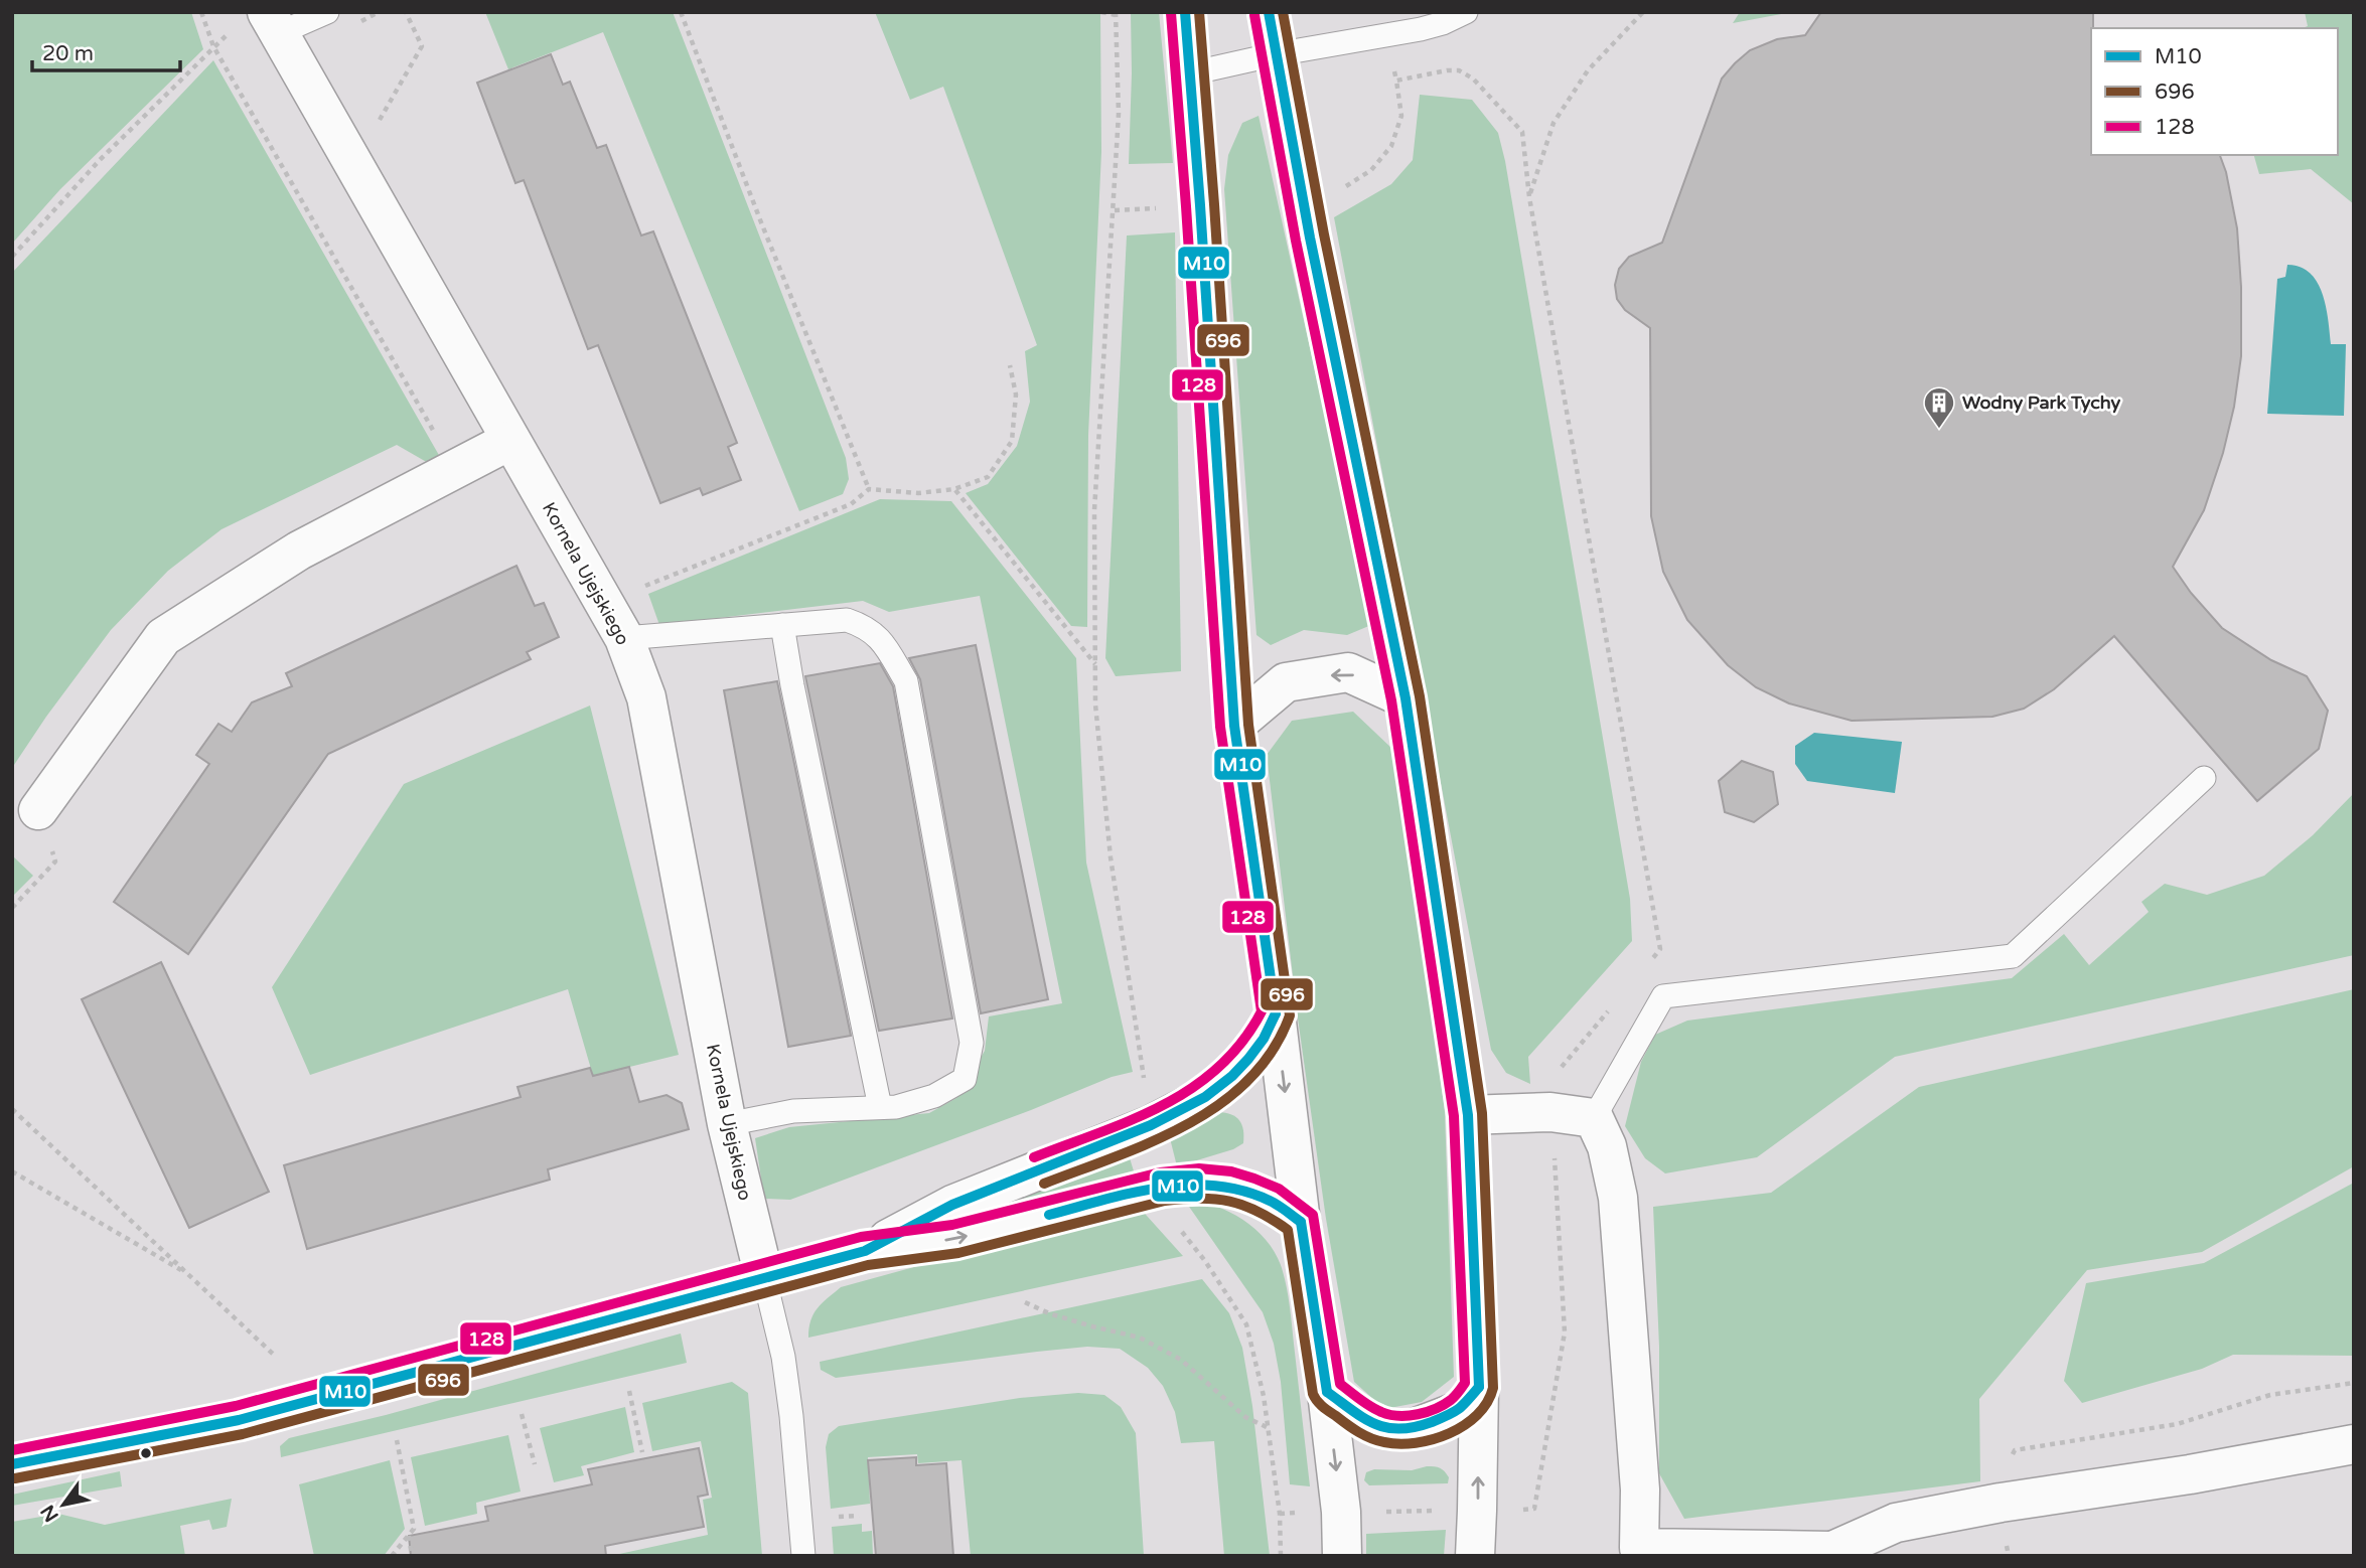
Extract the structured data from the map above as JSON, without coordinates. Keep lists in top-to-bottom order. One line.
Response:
{"streets":{"street":["Kornela Ujejskiego"]},"places":{"building":["Wodny Park Tychy"]},"lines":["transit line M10","transit line 696","transit line 128"],"legend":["M10","696","128"],"scale_bar":"20 m","north":"bottom left"}
